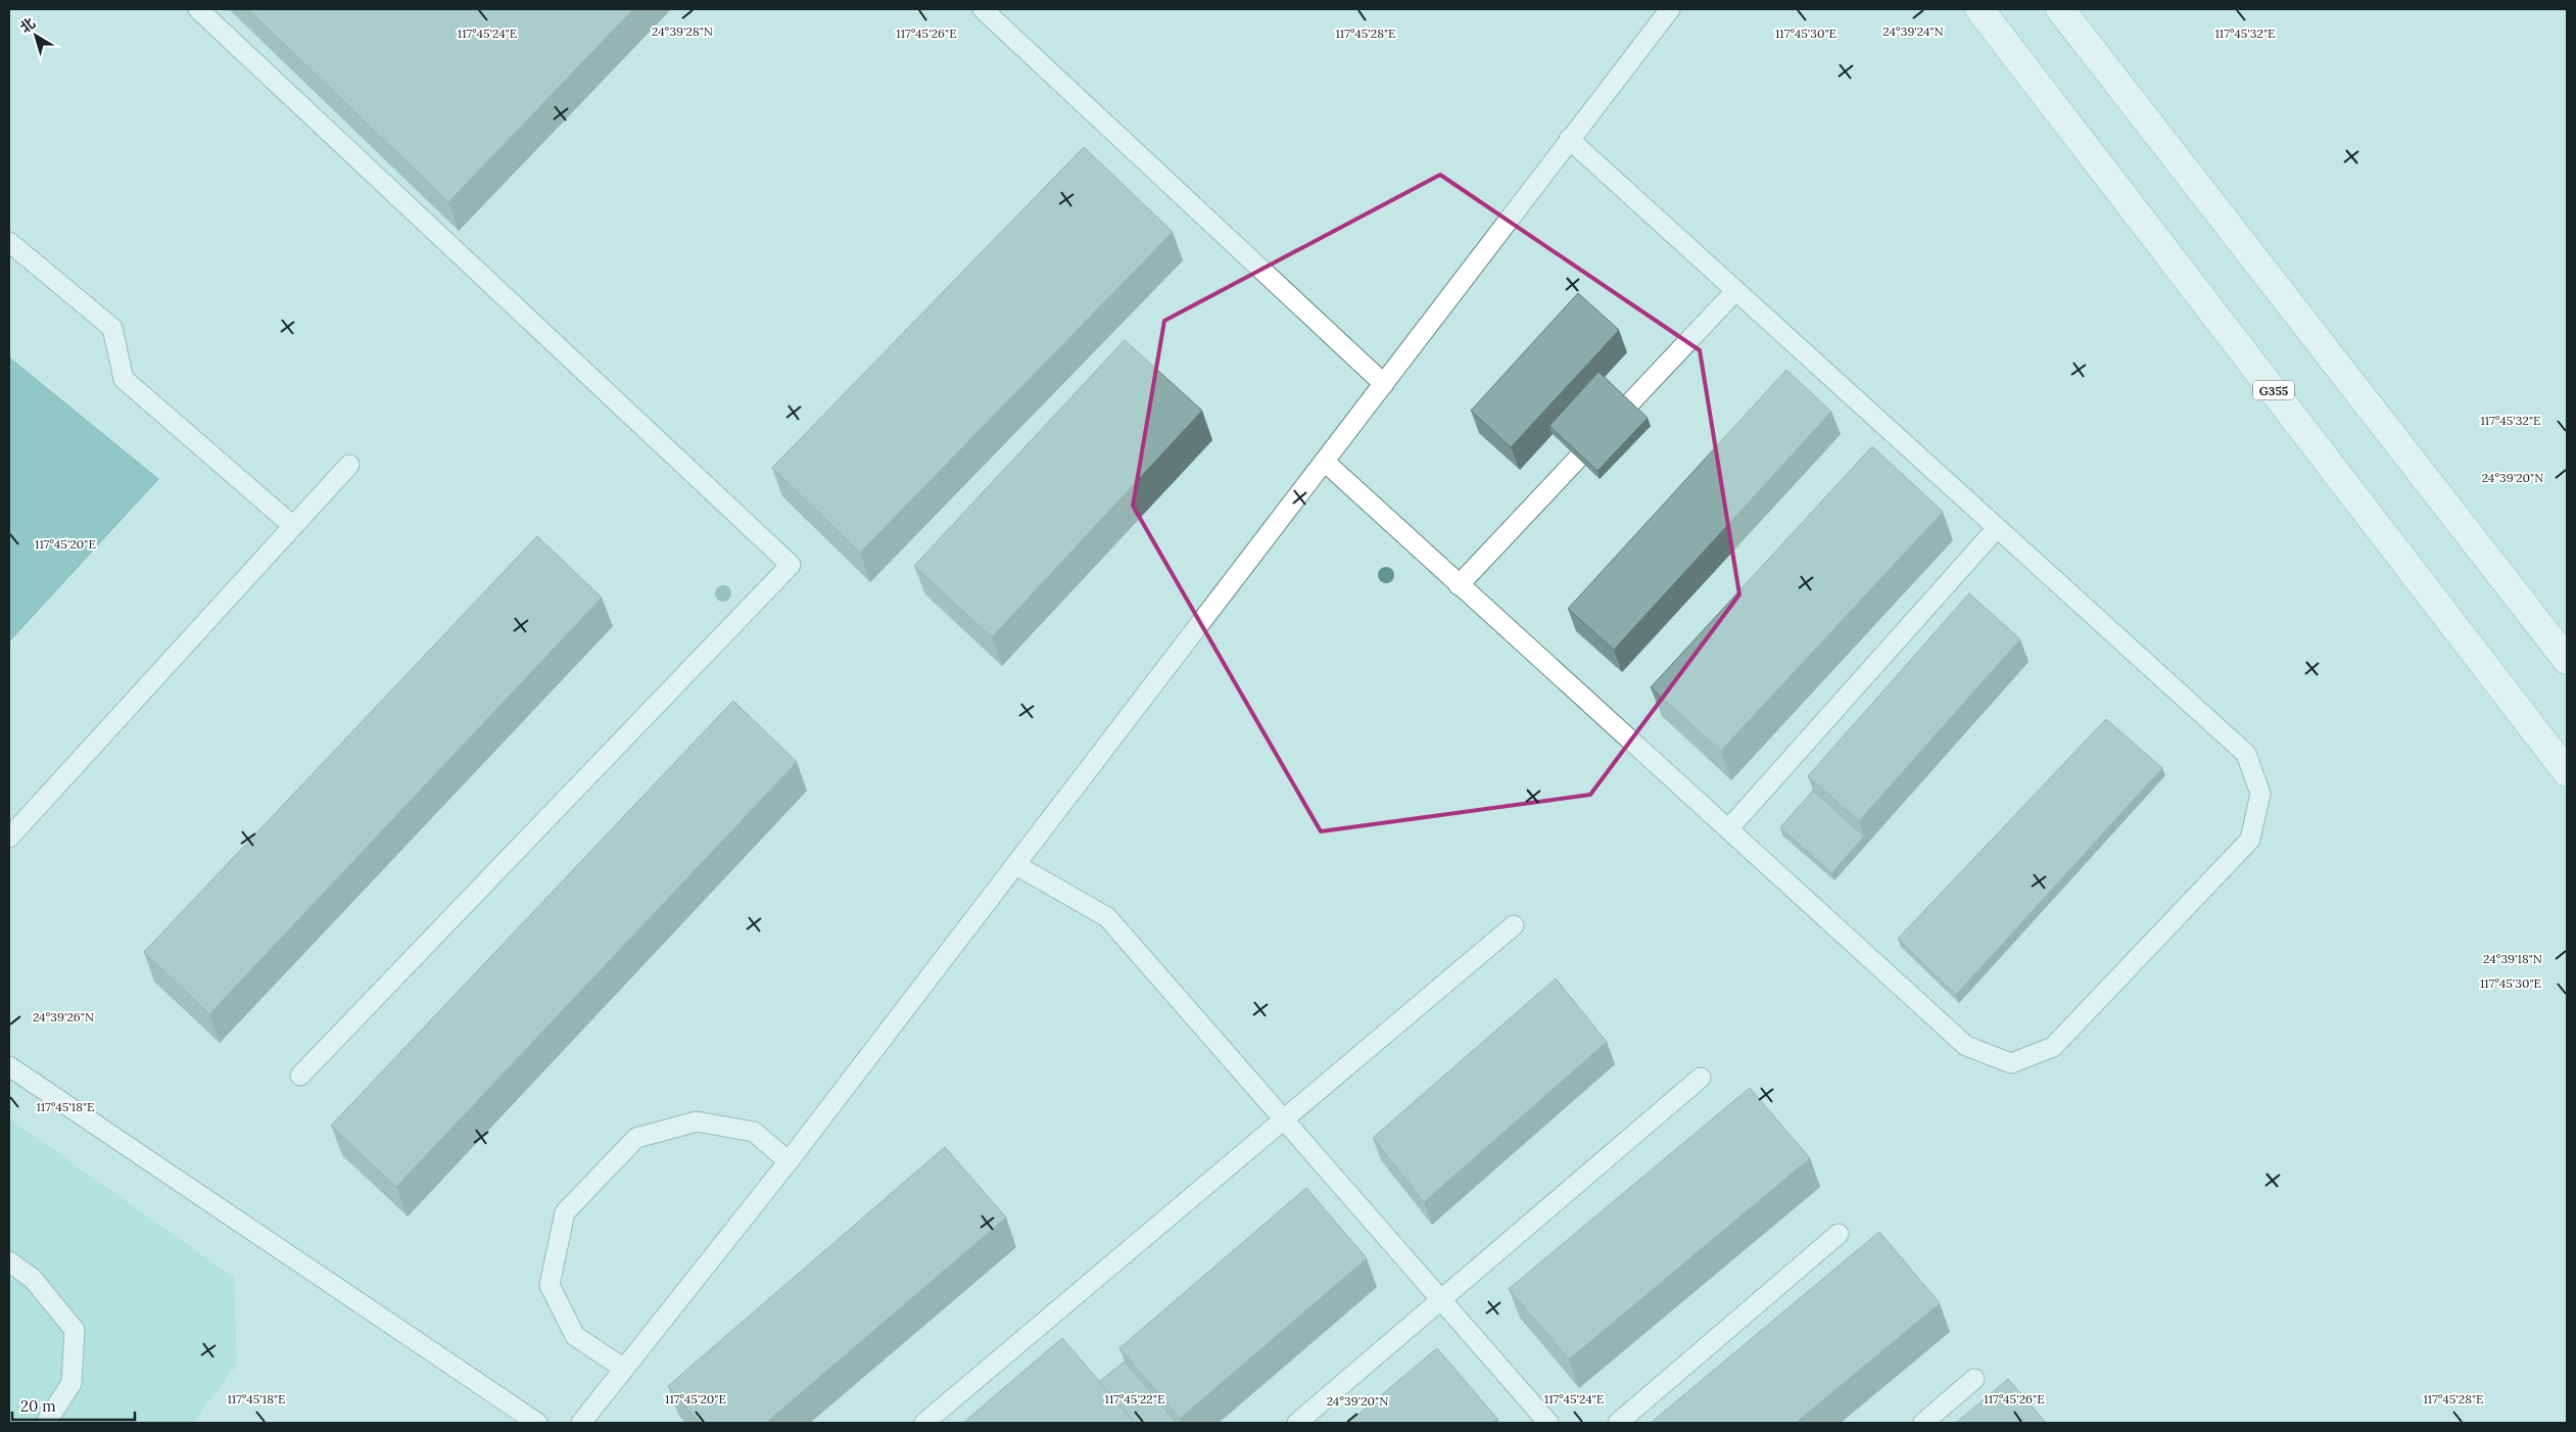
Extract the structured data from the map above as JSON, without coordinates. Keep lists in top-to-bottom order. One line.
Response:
{"streets":{"highway":["G355"]},"scale_bar":"20 m","north":"top left","coordinates":["24°39'24\"N","24°39'28\"N","117°45'28\"E","117°45'32\"E","117°45'24\"E","117°45'26\"E","117°45'30\"E","24°39'20\"N","117°45'20\"E","24°39'18\"N","24°39'26\"N","117°45'18\"E","117°45'22\"E"]}
